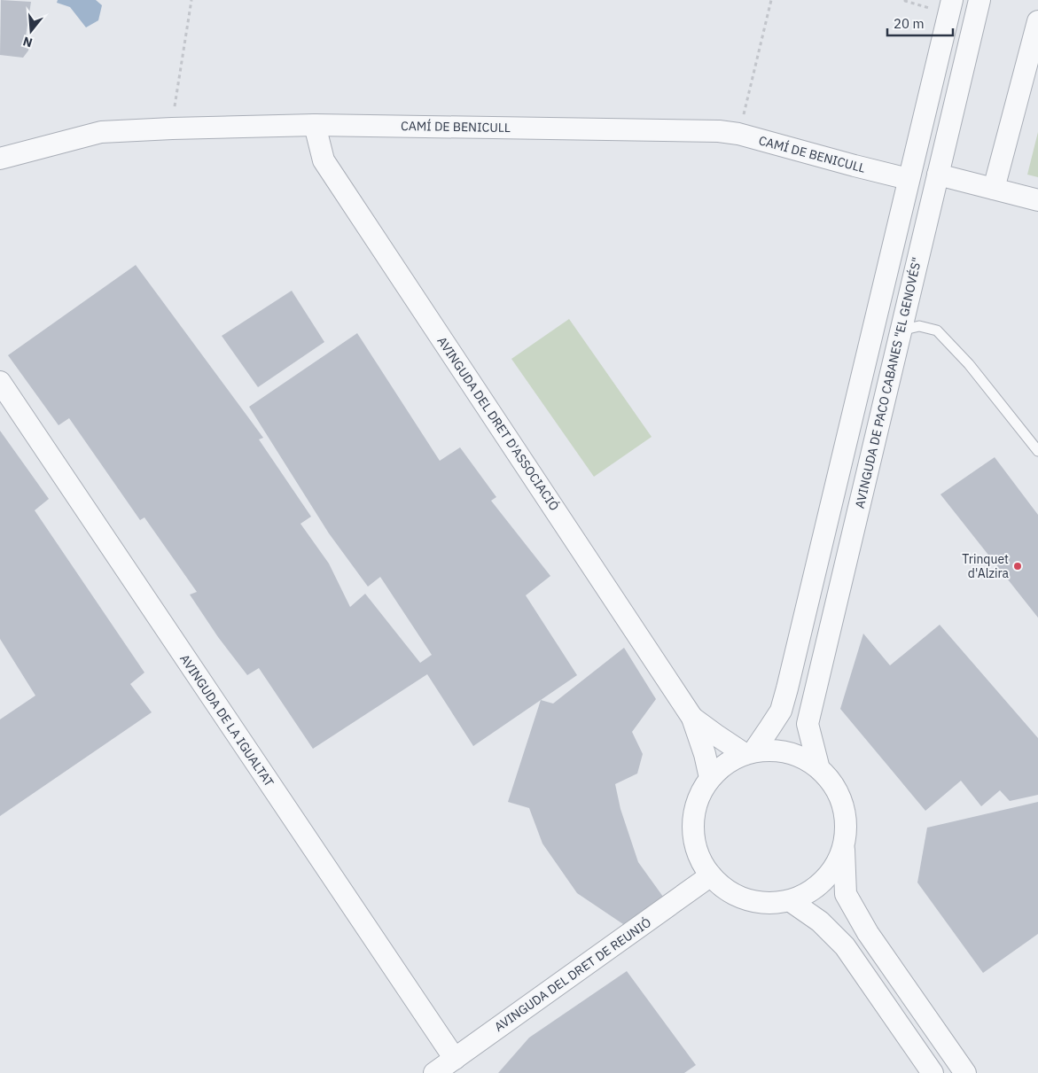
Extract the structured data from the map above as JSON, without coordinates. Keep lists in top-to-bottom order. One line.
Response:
{"streets":{"street":["CAMÍ DE BENICULL","AVINGUDA DE PACO CABANES \"EL GENOVÉS\"","AVINGUDA DEL DRET D'ASSOCIACIÓ","AVINGUDA DE LA IGUALTAT","AVINGUDA DEL DRET DE REUNIÓ"]},"crossings":[["CAMÍ DE BENICULL","AVINGUDA DEL DRET D'ASSOCIACIÓ"],["AVINGUDA DE PACO CABANES \"EL GENOVÉS\"","AVINGUDA DEL DRET D'ASSOCIACIÓ"],["AVINGUDA DE PACO CABANES \"EL GENOVÉS\"","AVINGUDA DEL DRET DE REUNIÓ"],["AVINGUDA DEL DRET D'ASSOCIACIÓ","AVINGUDA DEL DRET DE REUNIÓ"],["AVINGUDA DE LA IGUALTAT","AVINGUDA DEL DRET DE REUNIÓ"]],"places":["Trinquet d'Alzira"],"scale_bar":"20 m","north":"bottom"}
